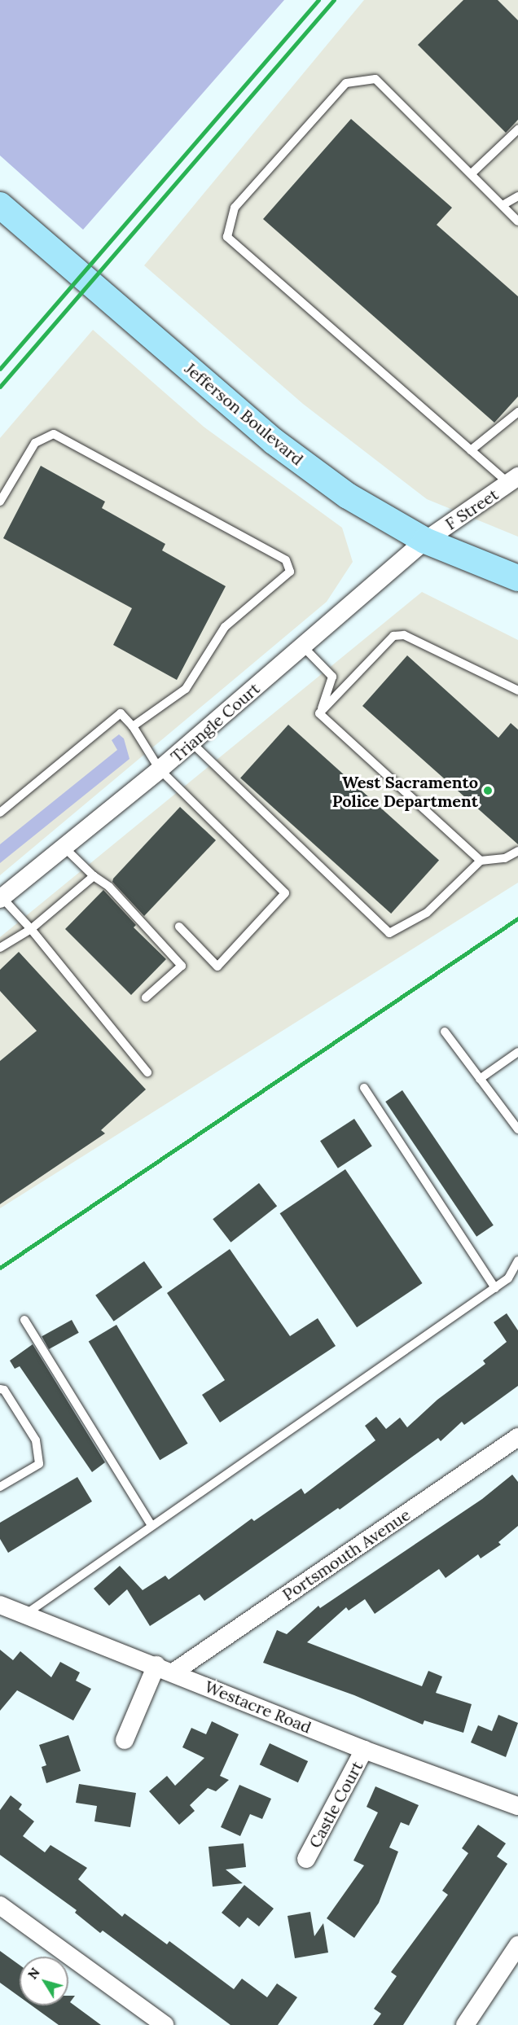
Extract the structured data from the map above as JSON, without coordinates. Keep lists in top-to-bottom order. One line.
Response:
{"streets":{"main road":["Jefferson Boulevard"],"street":["F Street","Triangle Court","Portsmouth Avenue","Westacre Road","Castle Court"]},"crossings":[["Jefferson Boulevard","F Street"],["Jefferson Boulevard","Triangle Court"],["F Street","Triangle Court"],["Portsmouth Avenue","Westacre Road"],["Westacre Road","Castle Court"]],"places":["West Sacramento Police Department"],"north":"top left"}
